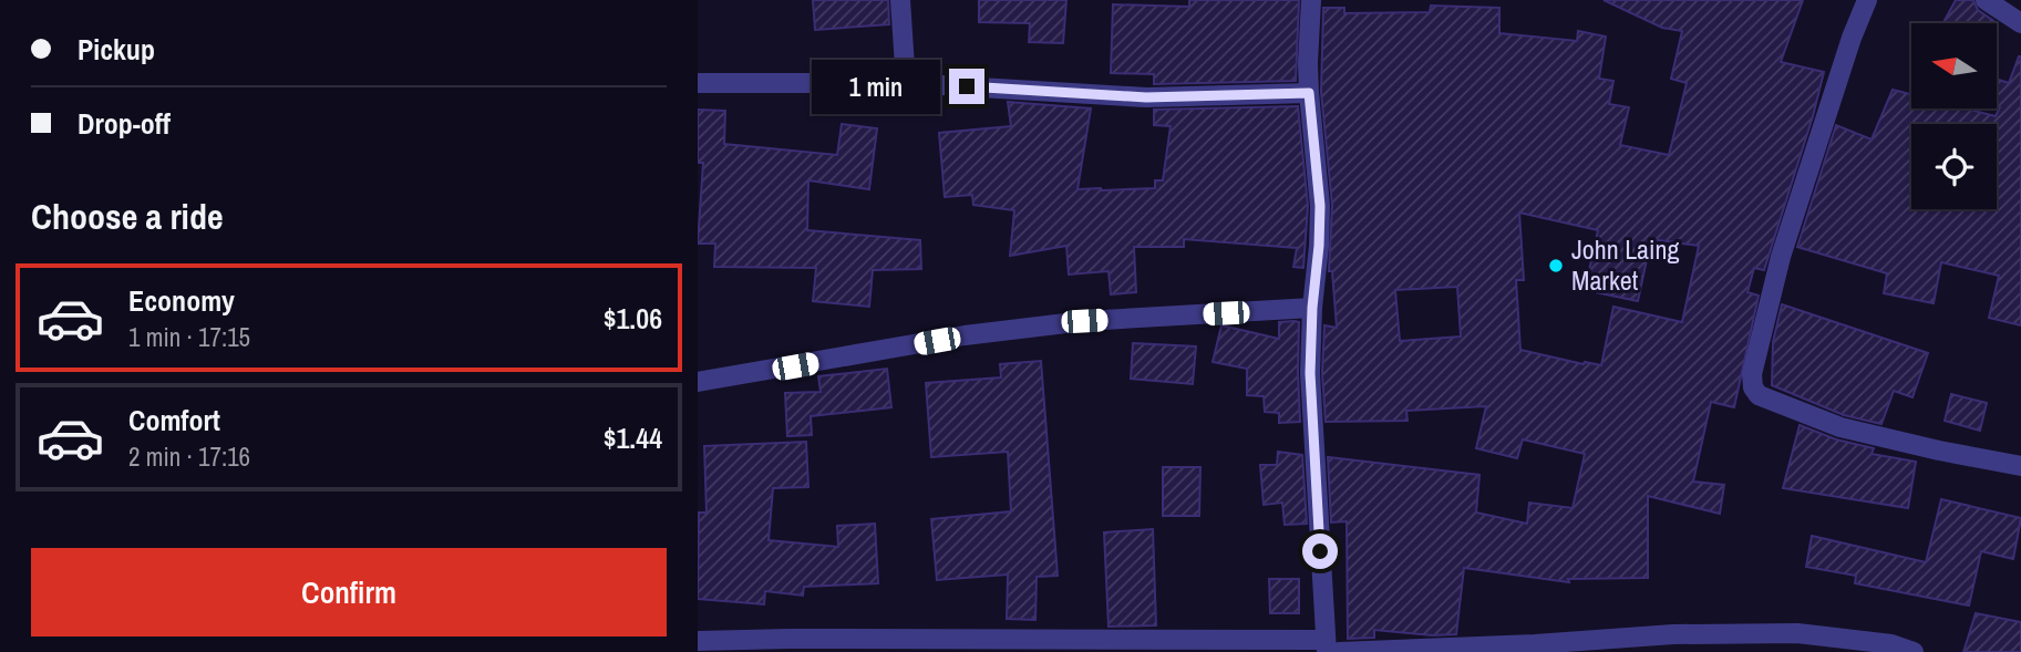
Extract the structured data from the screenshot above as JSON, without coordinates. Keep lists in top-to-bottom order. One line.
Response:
{"places":["John Laing Market"],"north":"left","page":{"banner":["Pickup","Drop-off"],"bubble":"1 min","heading":"Choose a ride","list":[{"name":"Economy","note":"1 min · 17:15","value":"$1.06"},{"name":"Comfort","note":"2 min · 17:16","value":"$1.44"}],"buttons":"Confirm"}}
